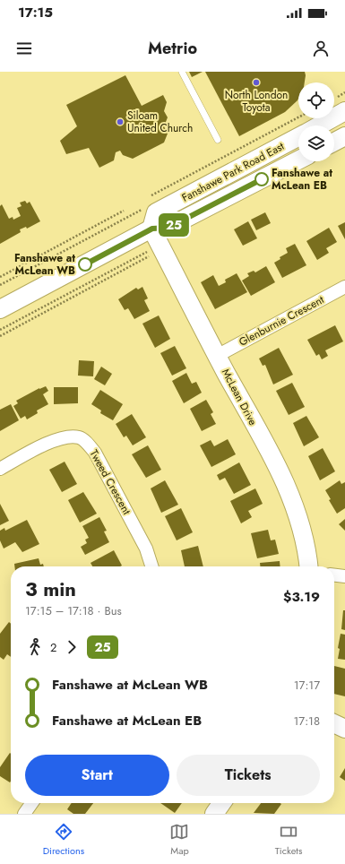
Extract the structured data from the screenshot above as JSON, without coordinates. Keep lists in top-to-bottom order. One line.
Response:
{"streets":{"main road":["Fanshawe Park Road East","McLean Drive"],"street":["Glenburnie Crescent","Tweed Crescent"]},"crossings":[["Fanshawe Park Road East","McLean Drive"],["Glenburnie Crescent","McLean Drive"]],"places":["North London Toyota","Siloam United Church","Fanshawe at McLean EB","Fanshawe at McLean WB"],"lines":["bus line 25"],"page":{"status":"17:15","header":"Metrio","on_map":"25","heading":["3 min","17:15 – 17:18 · Bus","$3.19"],"legs":["2","25"],"list":[{"name":"Fanshawe at McLean WB","value":"17:17"},{"name":"Fanshawe at McLean EB","value":"17:18"}],"buttons":["Start","Tickets"],"tabs":["Directions","Map","Tickets"]}}
